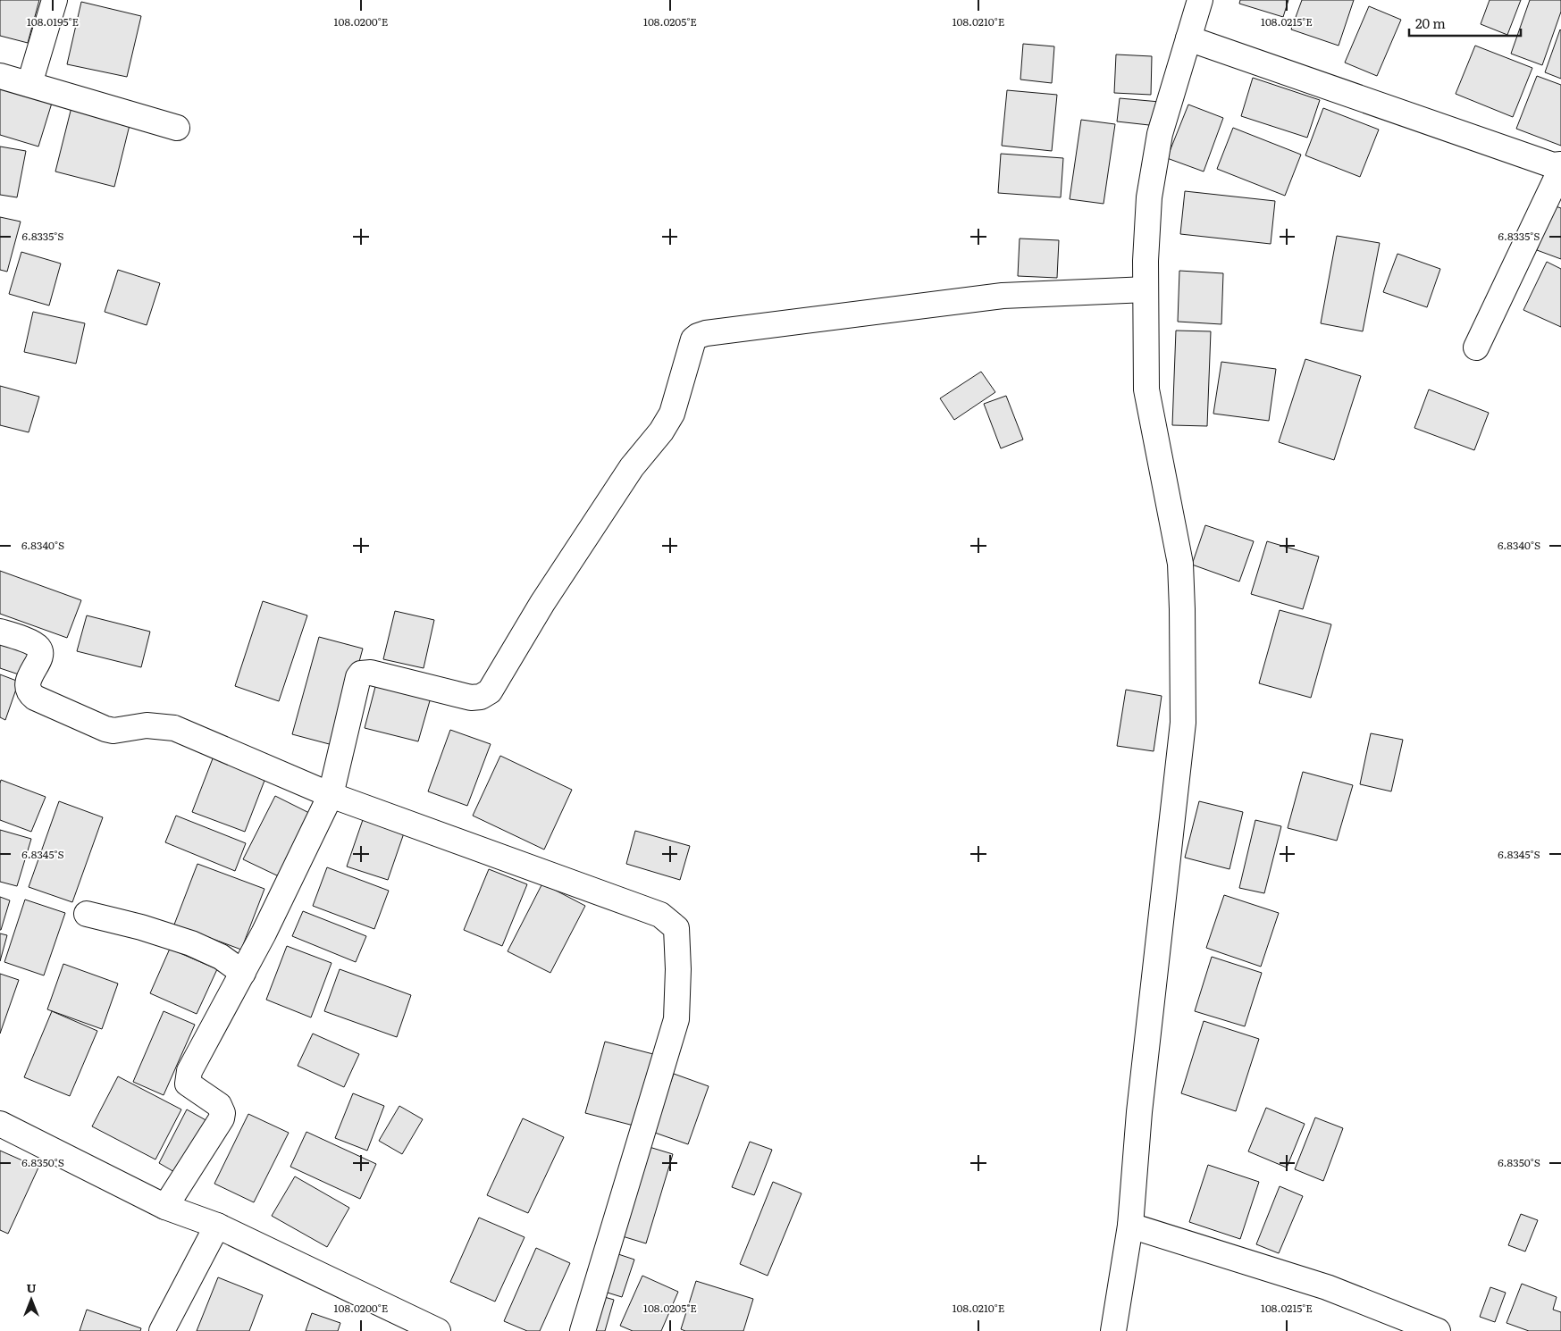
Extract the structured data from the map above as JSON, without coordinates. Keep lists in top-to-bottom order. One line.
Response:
{"scale_bar":"20 m","north":"top","coordinates":["108.0195°E","108.0200°E","108.0205°E","108.0210°E","108.0215°E","6.8335°S","6.8340°S","6.8345°S","6.8350°S"]}
